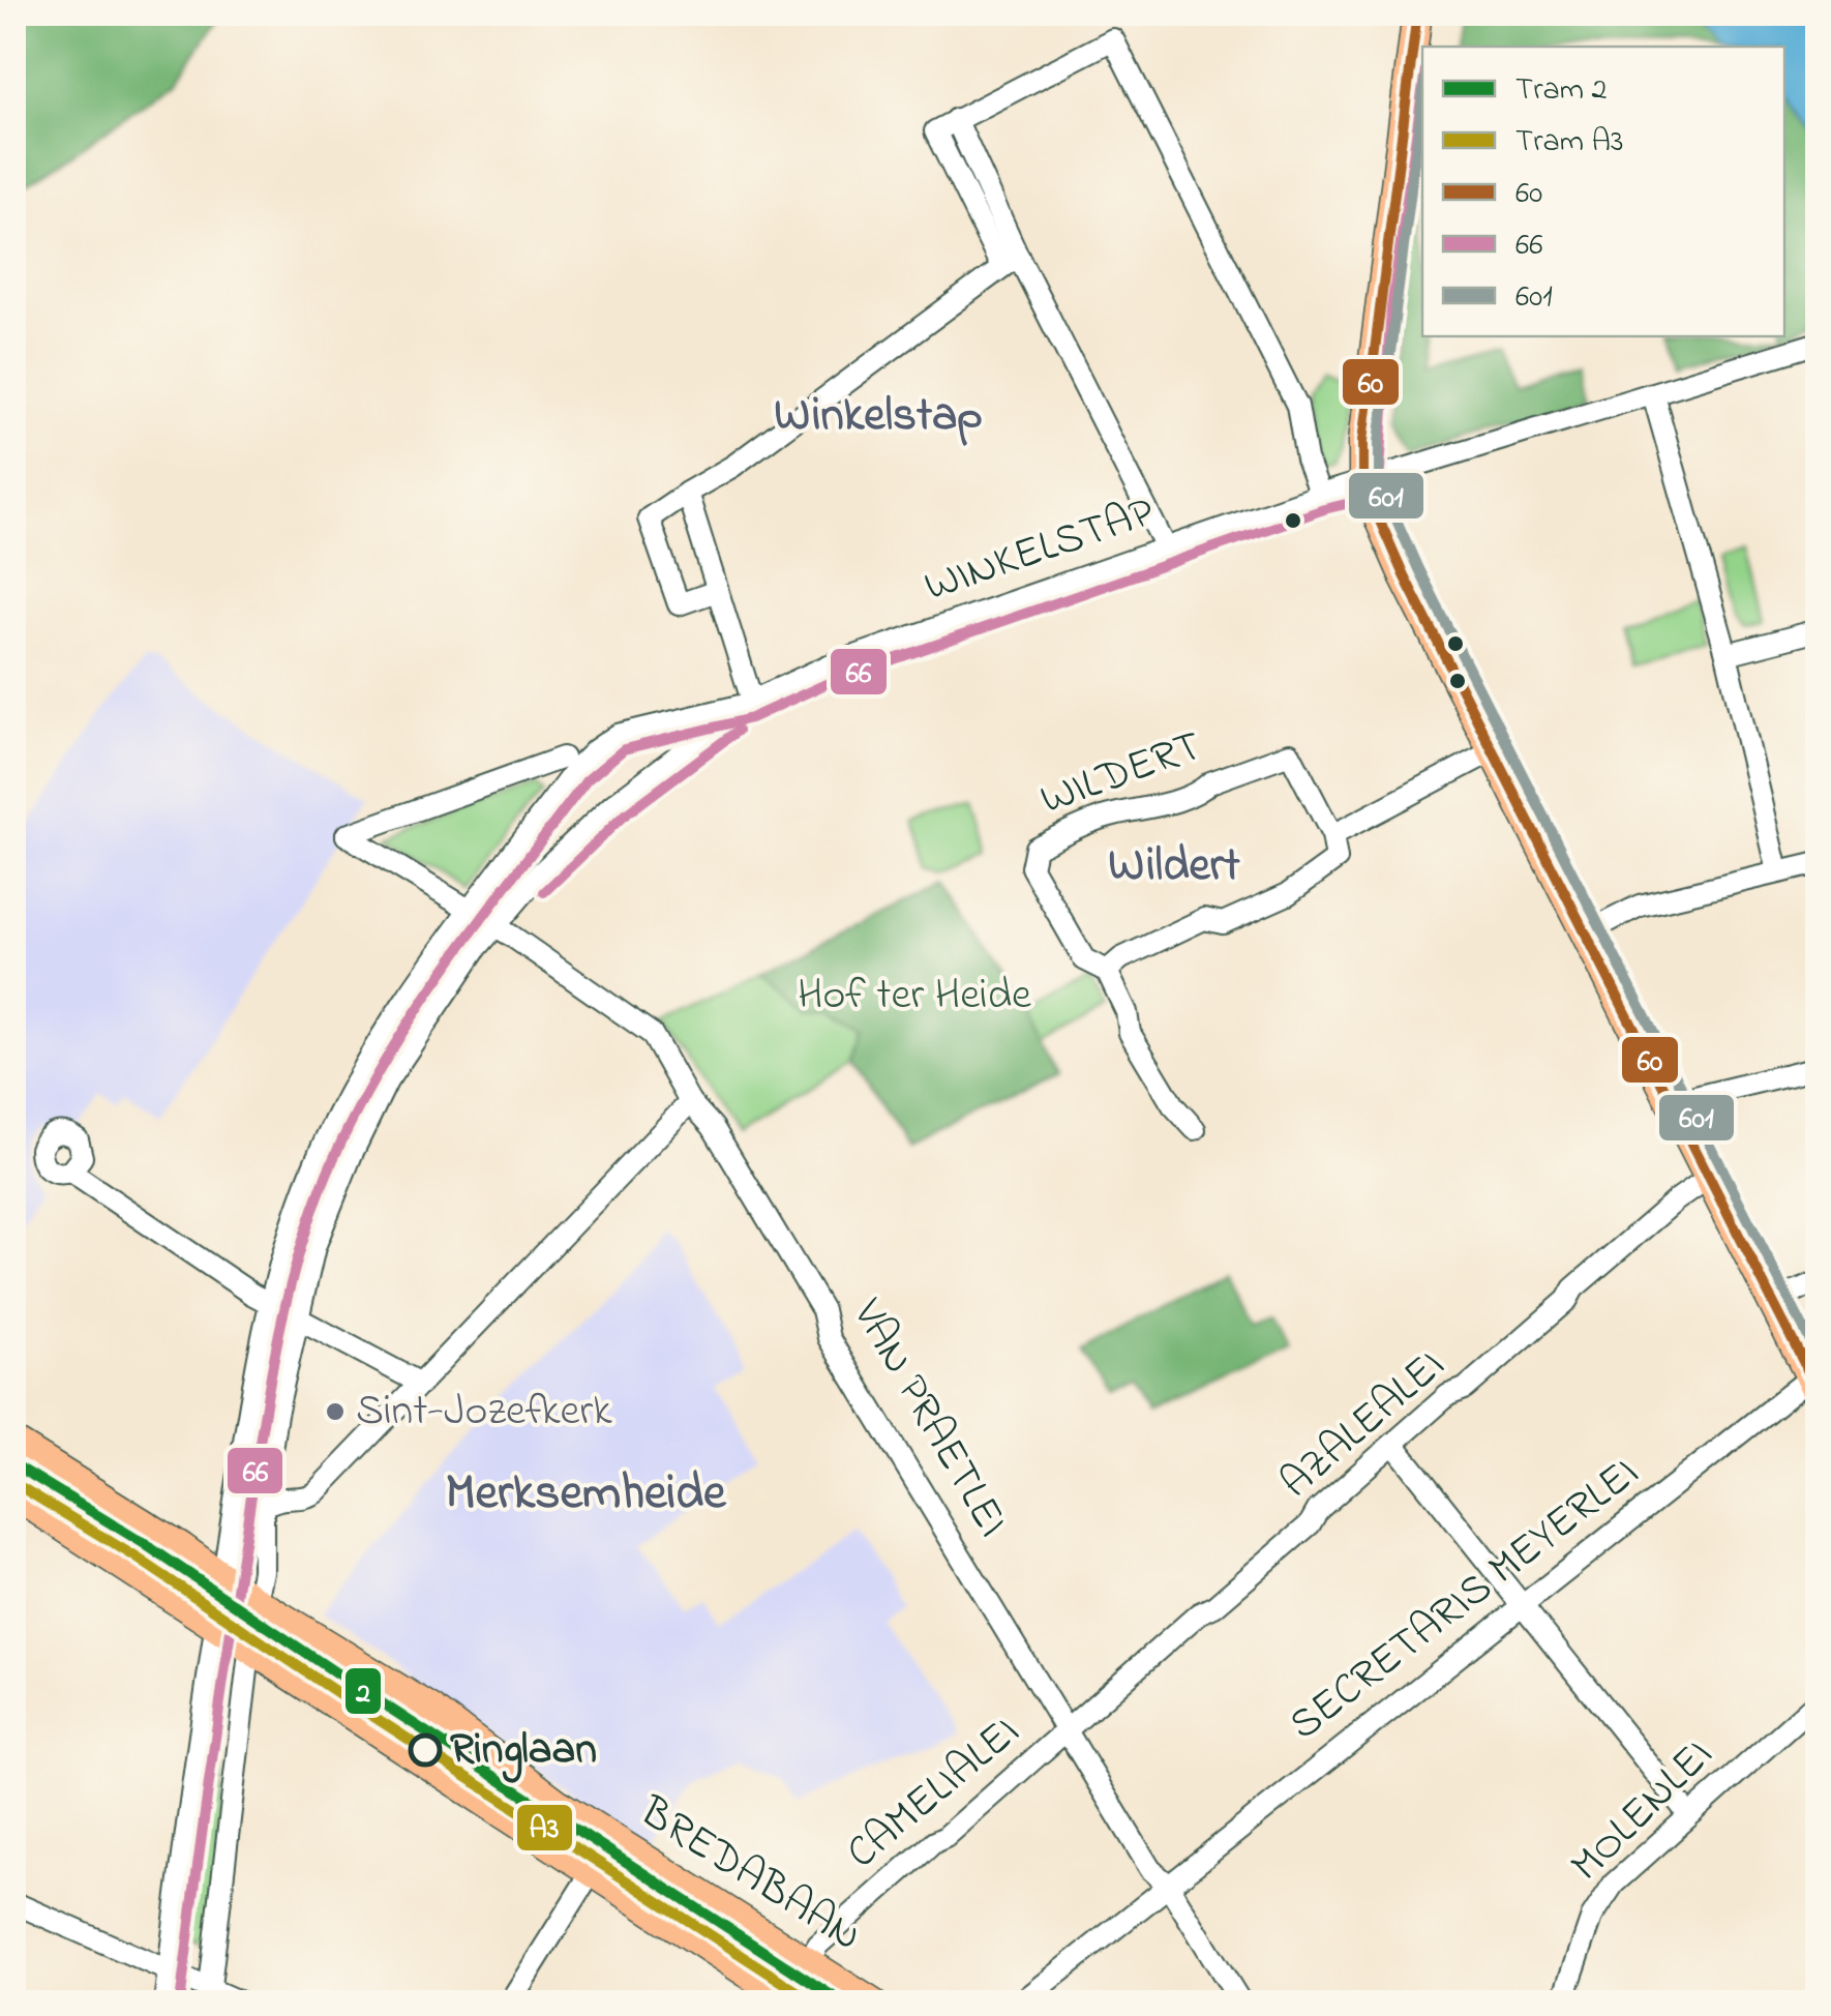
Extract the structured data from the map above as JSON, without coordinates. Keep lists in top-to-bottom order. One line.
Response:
{"streets":{"main road":["BREDABAAN"],"street":["WINKELSTAP","WILDERT","VAN PRAETLEI","AZALEALEI","SECRETARIS MEYERLEI","CAMELIALEI","MOLENLEI"]},"crossings":[["WINKELSTAP","VAN PRAETLEI"],["WINKELSTAP","BREDABAAN"],["VAN PRAETLEI","AZALEALEI"],["VAN PRAETLEI","SECRETARIS MEYERLEI"],["VAN PRAETLEI","CAMELIALEI"],["AZALEALEI","CAMELIALEI"],["CAMELIALEI","BREDABAAN"]],"districts":["Winkelstap","Wildert","Merksemheide"],"parks":["Hof ter Heide"],"places":["Sint-Jozefkerk","Ringlaan"],"lines":["transit line 60","transit line 66","transit line 601","tram line 2","tram line A3"],"legend":["Tram 2","Tram A3","60","66","601"]}
